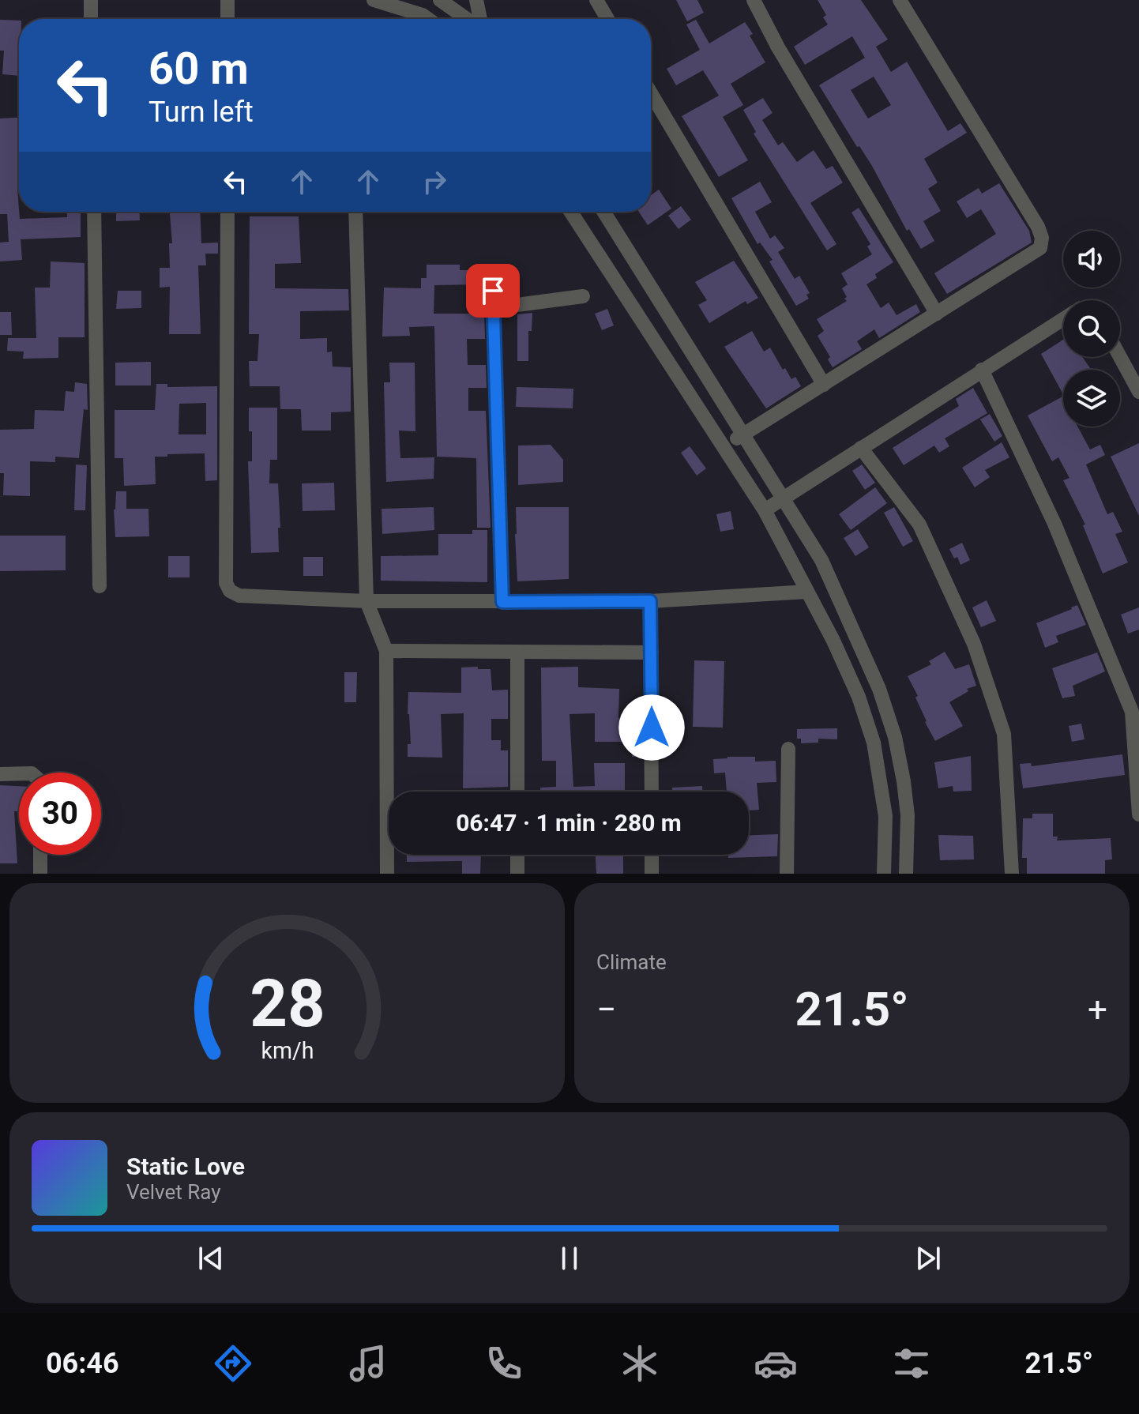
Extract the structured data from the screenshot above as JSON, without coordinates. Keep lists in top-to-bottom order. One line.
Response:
{"page":{"turn":["60 m","Turn left"],"limit":"30","trip":"06:47 · 1 min · 280 m","tile":"Climate","heat":["−","21.5°","+"],"song":["Static Love","Velvet Ray"],"tabs":["06:46","21.5°"],"gauge":["28","km/h"]}}
